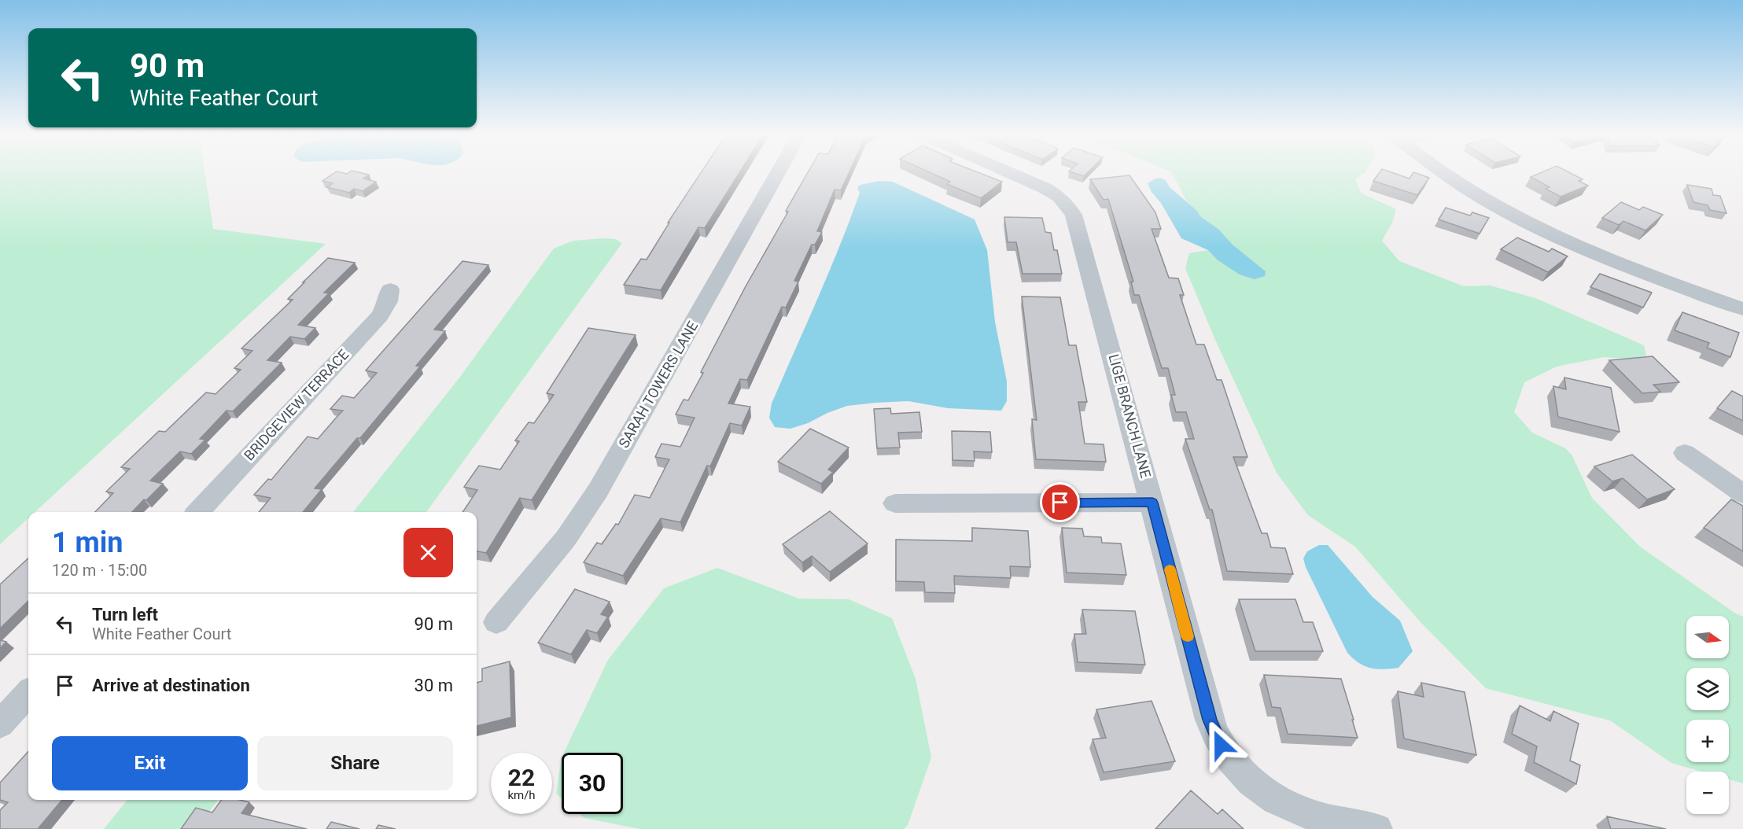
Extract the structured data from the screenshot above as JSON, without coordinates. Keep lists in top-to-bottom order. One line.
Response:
{"streets":{"street":["SARAH TOWERS LANE","BRIDGEVIEW TERRACE","LIGE BRANCH LANE"]},"north":"right","page":{"turn":["90 m","White Feather Court"],"heading":["1 min","120 m · 15:00"],"list":[{"name":"Turn left","note":"White Feather Court","value":"90 m"},{"name":"Arrive at destination","value":"30 m"}],"map_buttons":["+","−"],"buttons":["Exit","Share"],"speed":"22 km/h","limit":"30"}}
